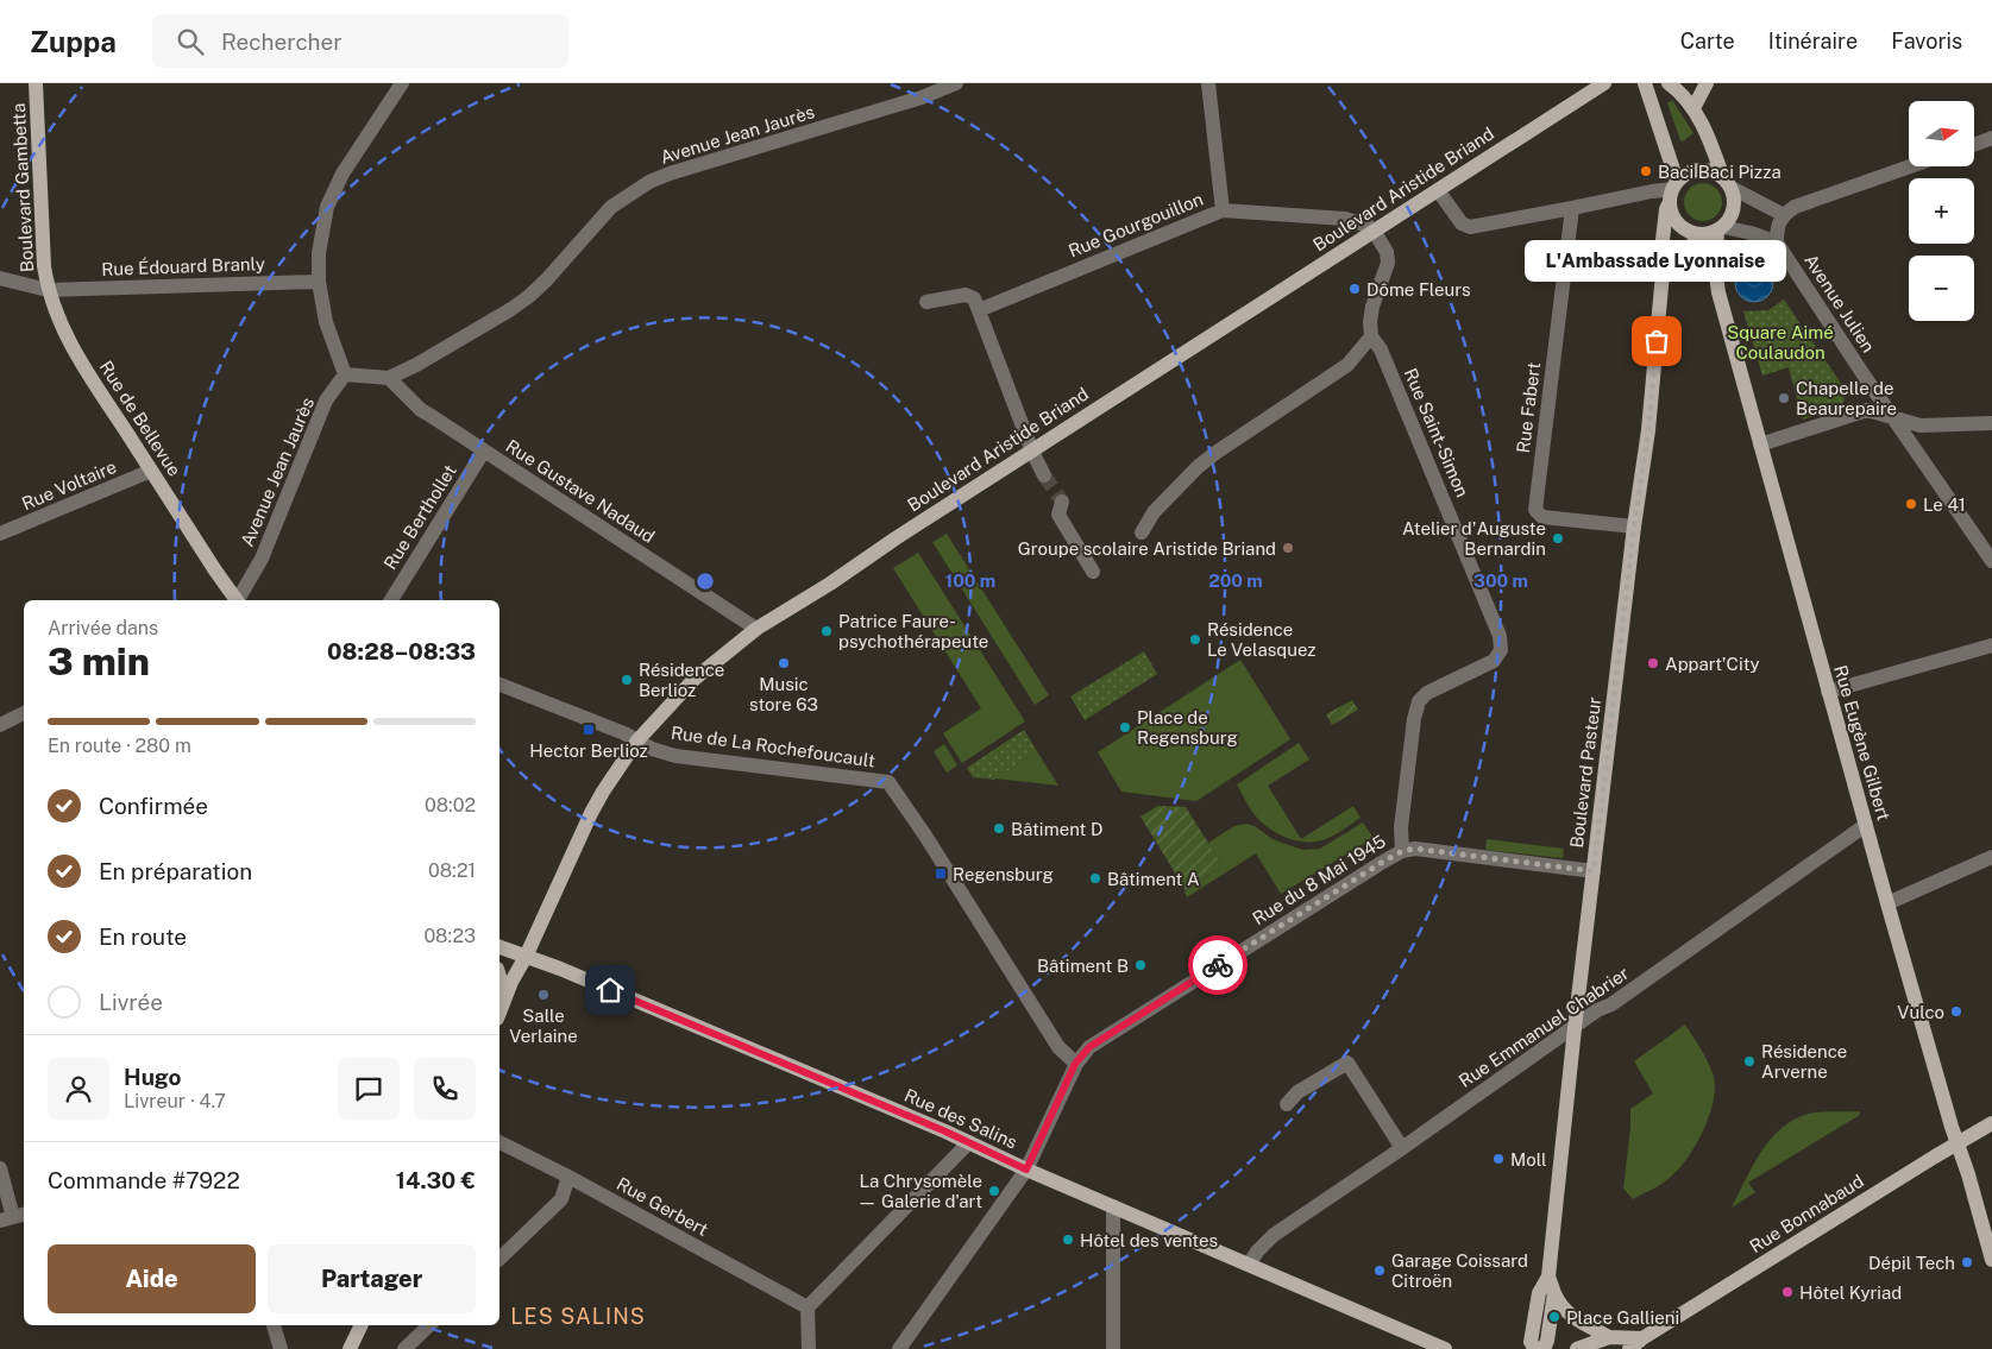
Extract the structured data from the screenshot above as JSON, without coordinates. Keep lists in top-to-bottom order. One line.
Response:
{"streets":{"main road":["Boulevard Gambetta","Boulevard Aristide Briand","Rue de Bellevue","Rue Eugène Gilbert","Boulevard Pasteur","Rue des Salins","Rue Bonnabaud"],"street":["Avenue Jean Jaurès","Rue Gourgouillon","Rue Édouard Branly","Avenue Julien","Rue Fabert","Rue Saint-Simon","Rue Voltaire","Rue Gustave Nadaud","Rue Berthollet","Rue de La Rochefoucault","Rue du 8 Mai 1945","Rue Emmanuel Chabrier","Rue Gerbert"]},"crossings":[["Avenue Jean Jaurès","Rue Gustave Nadaud"],["Boulevard Gambetta","Rue Édouard Branly"],["Boulevard Gambetta","Rue de Bellevue"],["Boulevard Aristide Briand","Rue Gourgouillon"],["Boulevard Aristide Briand","Rue Gustave Nadaud"],["Boulevard Aristide Briand","Rue de La Rochefoucault"],["Boulevard Aristide Briand","Rue des Salins"],["Rue Édouard Branly","Rue de Bellevue"],["Rue Fabert","Boulevard Pasteur"],["Rue de Bellevue","Rue Voltaire"],["Rue Saint-Simon","Rue du 8 Mai 1945"],["Rue Gustave Nadaud","Rue Berthollet"],["Rue Eugène Gilbert","Boulevard Pasteur"],["Rue Eugène Gilbert","Rue Emmanuel Chabrier"],["Rue Eugène Gilbert","Rue Bonnabaud"],["Rue de La Rochefoucault","Rue du 8 Mai 1945"],["Boulevard Pasteur","Rue du 8 Mai 1945"],["Boulevard Pasteur","Rue Emmanuel Chabrier"],["Rue du 8 Mai 1945","Rue des Salins"],["Rue Emmanuel Chabrier","Rue des Salins"]],"districts":["LES SALINS"],"parks":["Square Aimé Coulaudon"],"places":{"other":["Baci Baci Pizza","Dôme Fleurs","L'Ambassade Lyonnaise","Chapelle de Beaurepaire","Le 41","Atelier d'Auguste Bernardin","Groupe scolaire Aristide Briand","Patrice Faure- psychothérapeute","Résidence Le Velasquez","Music store 63","Appart'City","Résidence Berlioz","Place de Regensburg","Bâtiment D","Bâtiment A","Bâtiment B","Salle Verlaine","Vulco","Résidence Arverne","Moll","La Chrysomèle — Galerie d'art","Hôtel des ventes","Dépil Tech","Garage Coissard Citroën","Hôtel Kyriad","Place Gallieni"],"transit":["Hector Berlioz","Regensburg"]},"north":"right","page":{"header":"Zuppa","search":"Rechercher","nav":["Carte","Itinéraire","Favoris"],"map_buttons":["+","−"],"bubble":"L'Ambassade Lyonnaise","heading":["3 min","Arrivée dans","08:28–08:33"],"panel":["Hugo","Livreur · 4.7","Commande #7922","14.30 €"],"bar":"En route · 280 m","list":[["Confirmée","08:02"],["En préparation","08:21"],["En route","08:23"],"Livrée"],"buttons":["Aide","Partager"]},"rings":["100 m","200 m","300 m"]}
